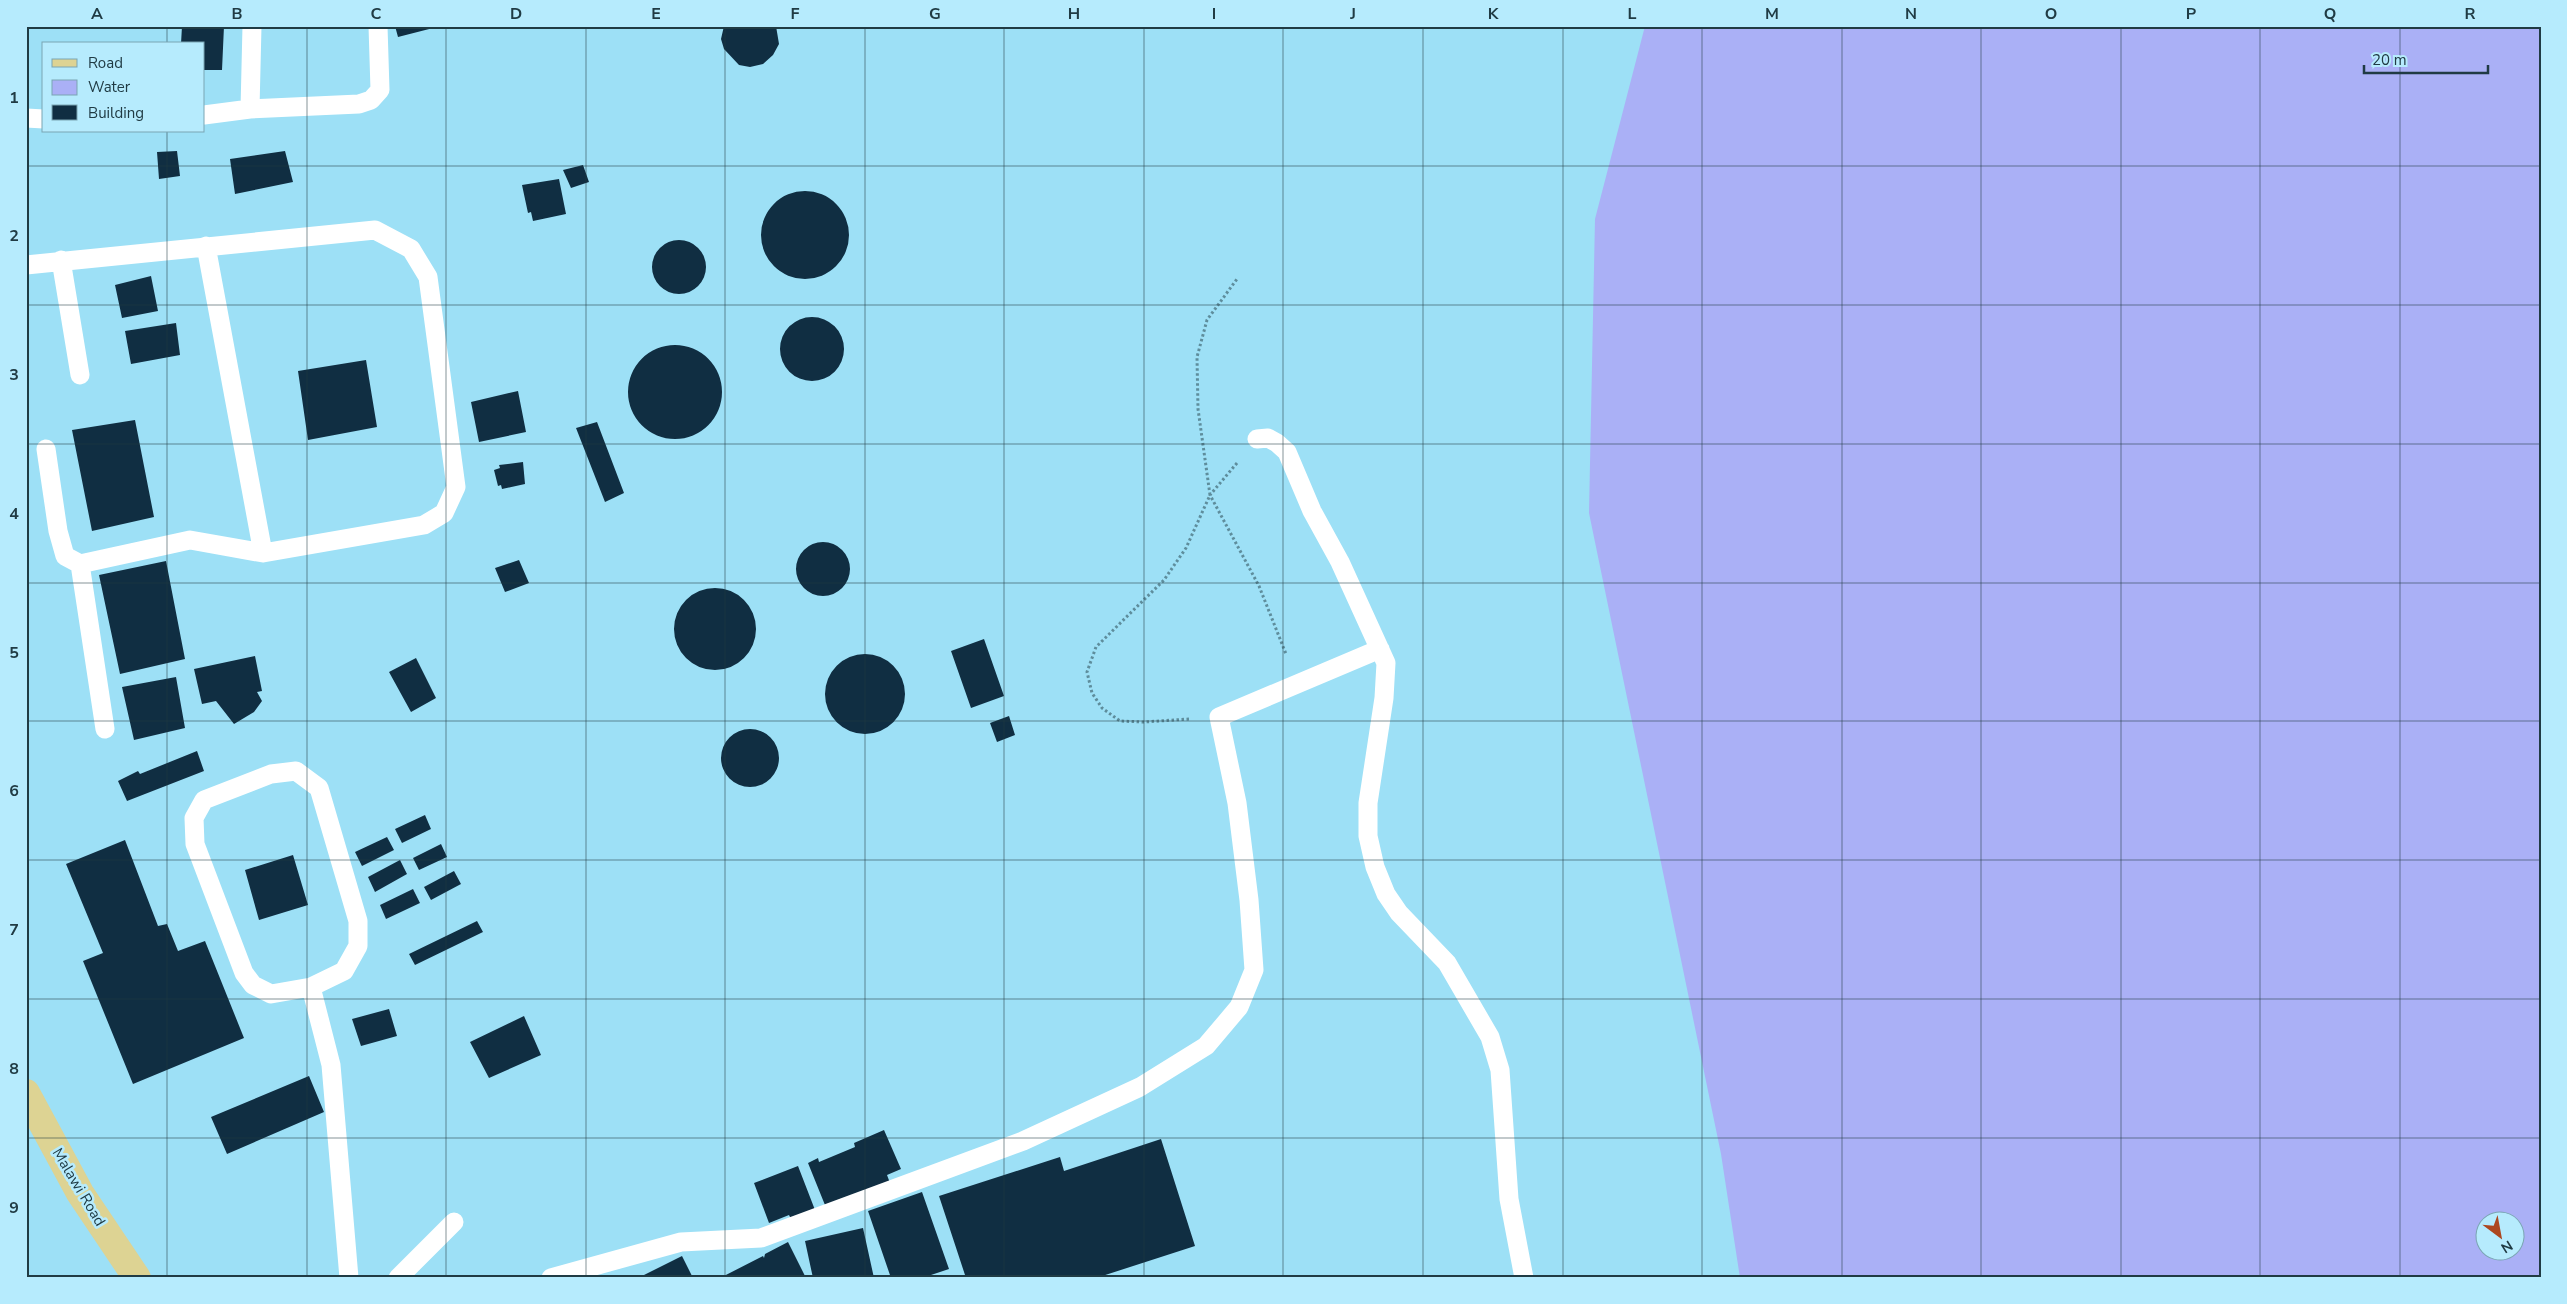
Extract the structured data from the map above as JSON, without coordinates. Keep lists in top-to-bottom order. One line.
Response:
{"streets":{"main road":["Malawi Road"]},"legend":["Road","Water","Building"],"scale_bar":"20 m","north":"bottom right","grid":{"columns":["A","B","C","D","E","F","G","H","I","J","K","L","M","N","O","P","Q","R"],"rows":["1","2","3","4","5","6","7","8","9"]}}
